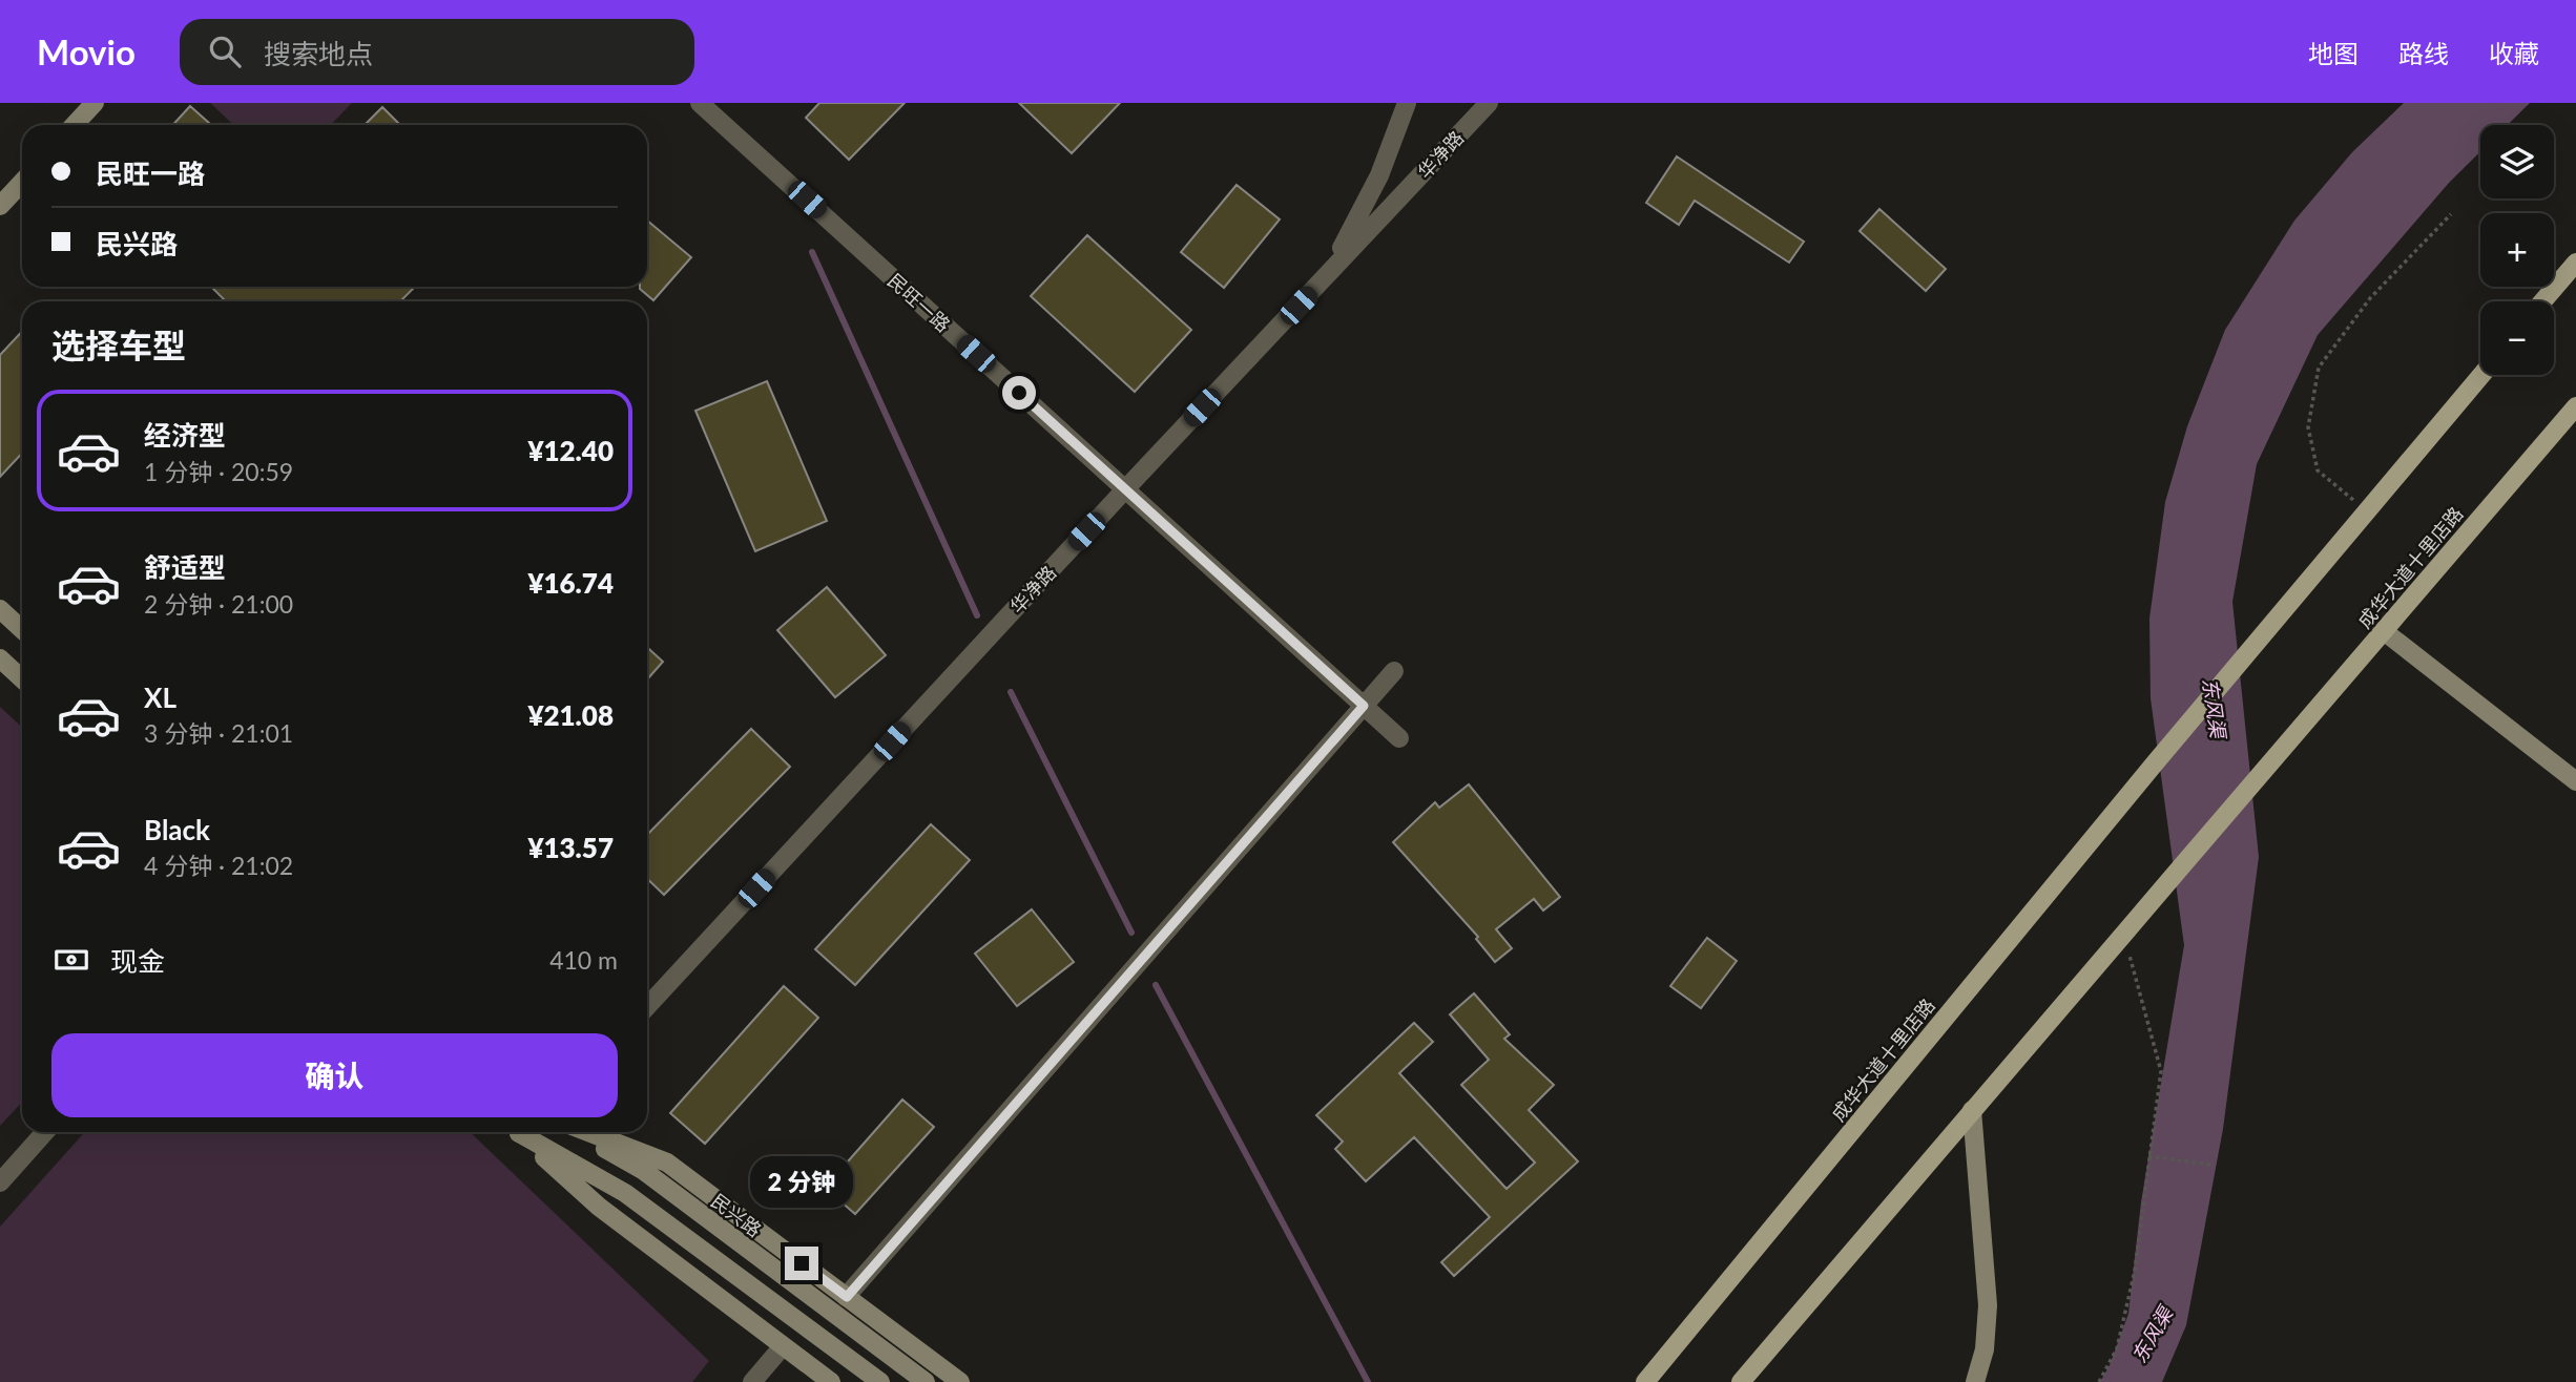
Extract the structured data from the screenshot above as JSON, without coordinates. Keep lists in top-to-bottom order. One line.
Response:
{"streets":{"main road":["成华大道十里店路","民兴路"],"street":["华净路","民旺一路"]},"crossings":[["华净路","民旺一路"]],"water":["东风渠"],"page":{"header":"Movio","search":"搜索地点","nav":["地图","路线","收藏"],"map_buttons":["+","−"],"banner":["民旺一路","民兴路"],"heading":"选择车型","list":[{"name":"经济型","note":"1 分钟 · 20:59","value":"¥12.40"},{"name":"舒适型","note":"2 分钟 · 21:00","value":"¥16.74"},{"name":"XL","note":"3 分钟 · 21:01","value":"¥21.08"},{"name":"Black","note":"4 分钟 · 21:02","value":"¥13.57"}],"pay":["现金","410 m"],"buttons":"确认","bubble":"2 分钟"}}
